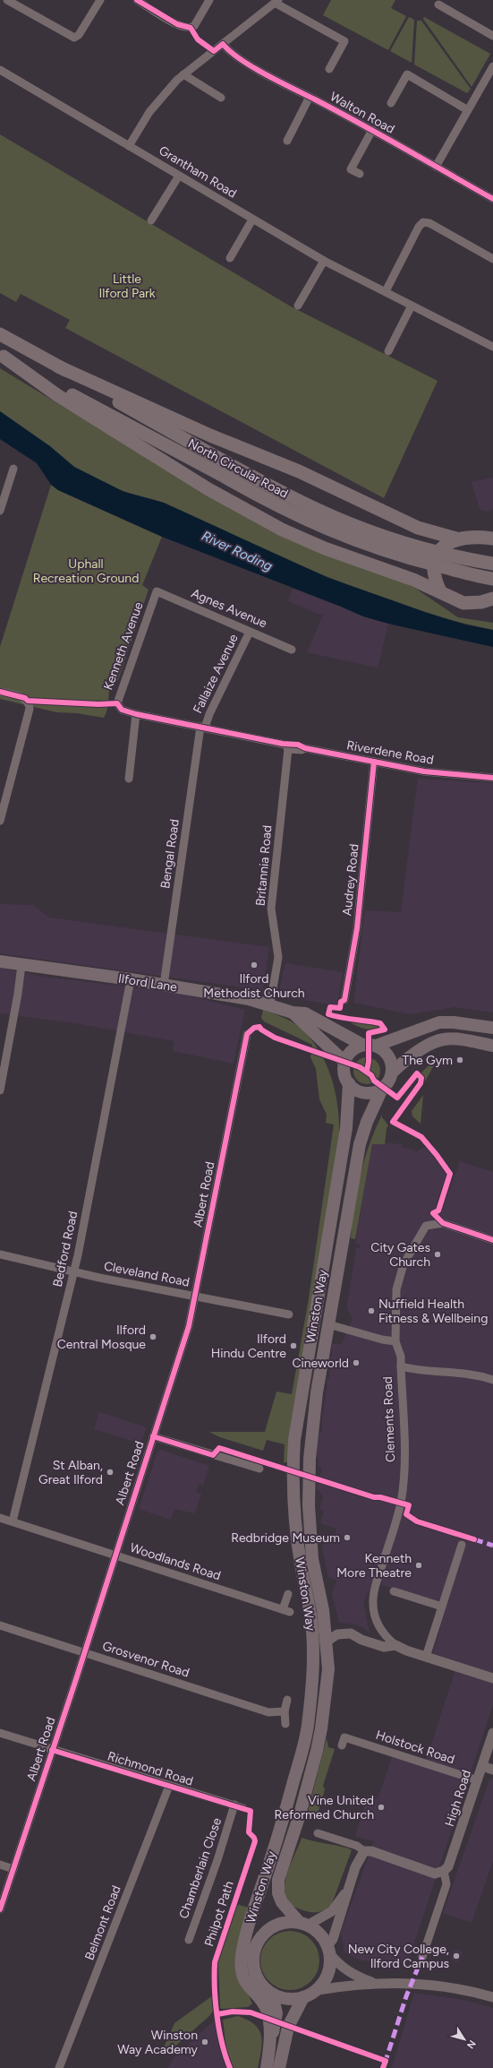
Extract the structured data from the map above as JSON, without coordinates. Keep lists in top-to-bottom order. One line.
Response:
{"streets":{"highway":["North Circular Road"],"main road":["Ilford Lane","Winston Way"],"street":["Walton Road","Grantham Road","Agnes Avenue","Kenneth Avenue","Fallaize Avenue","Riverdene Road","Bengal Road","Britannia Road","Audrey Road","Albert Road","Bedford Road","Cleveland Road","Clements Road","Woodlands Road","Grosvenor Road","Holstock Road","Richmond Road","High Road","Chamberlain Close","Belmont Road"],"cycle path":["Philpot Path"]},"crossings":[["Agnes Avenue","Kenneth Avenue"],["Agnes Avenue","Fallaize Avenue"],["Kenneth Avenue","Riverdene Road"],["Fallaize Avenue","Riverdene Road"],["Fallaize Avenue","Bengal Road"],["Riverdene Road","Bengal Road"],["Riverdene Road","Britannia Road"],["Riverdene Road","Audrey Road"],["Bengal Road","Ilford Lane"],["Britannia Road","Ilford Lane"],["Ilford Lane","Bedford Road"],["Ilford Lane","Winston Way"],["Albert Road","Cleveland Road"],["Albert Road","Woodlands Road"],["Albert Road","Grosvenor Road"],["Albert Road","Richmond Road"],["Bedford Road","Cleveland Road"],["Bedford Road","Woodlands Road"],["Holstock Road","High Road"],["Richmond Road","Chamberlain Close"],["Richmond Road","Belmont Road"]],"water":["River Roding"],"parks":["Little Ilford Park","Uphall Recreation Ground"],"places":["Ilford Methodist Church","The Gym","City Gates Church","Nuffield Health Fitness & Wellbeing","Ilford Central Mosque","Ilford Hindu Centre","Cineworld","St Alban, Great Ilford","Redbridge Museum","Kenneth More Theatre","Vine United Reformed Church","New City College, Ilford Campus","Winston Way Academy"],"north":"bottom right"}
